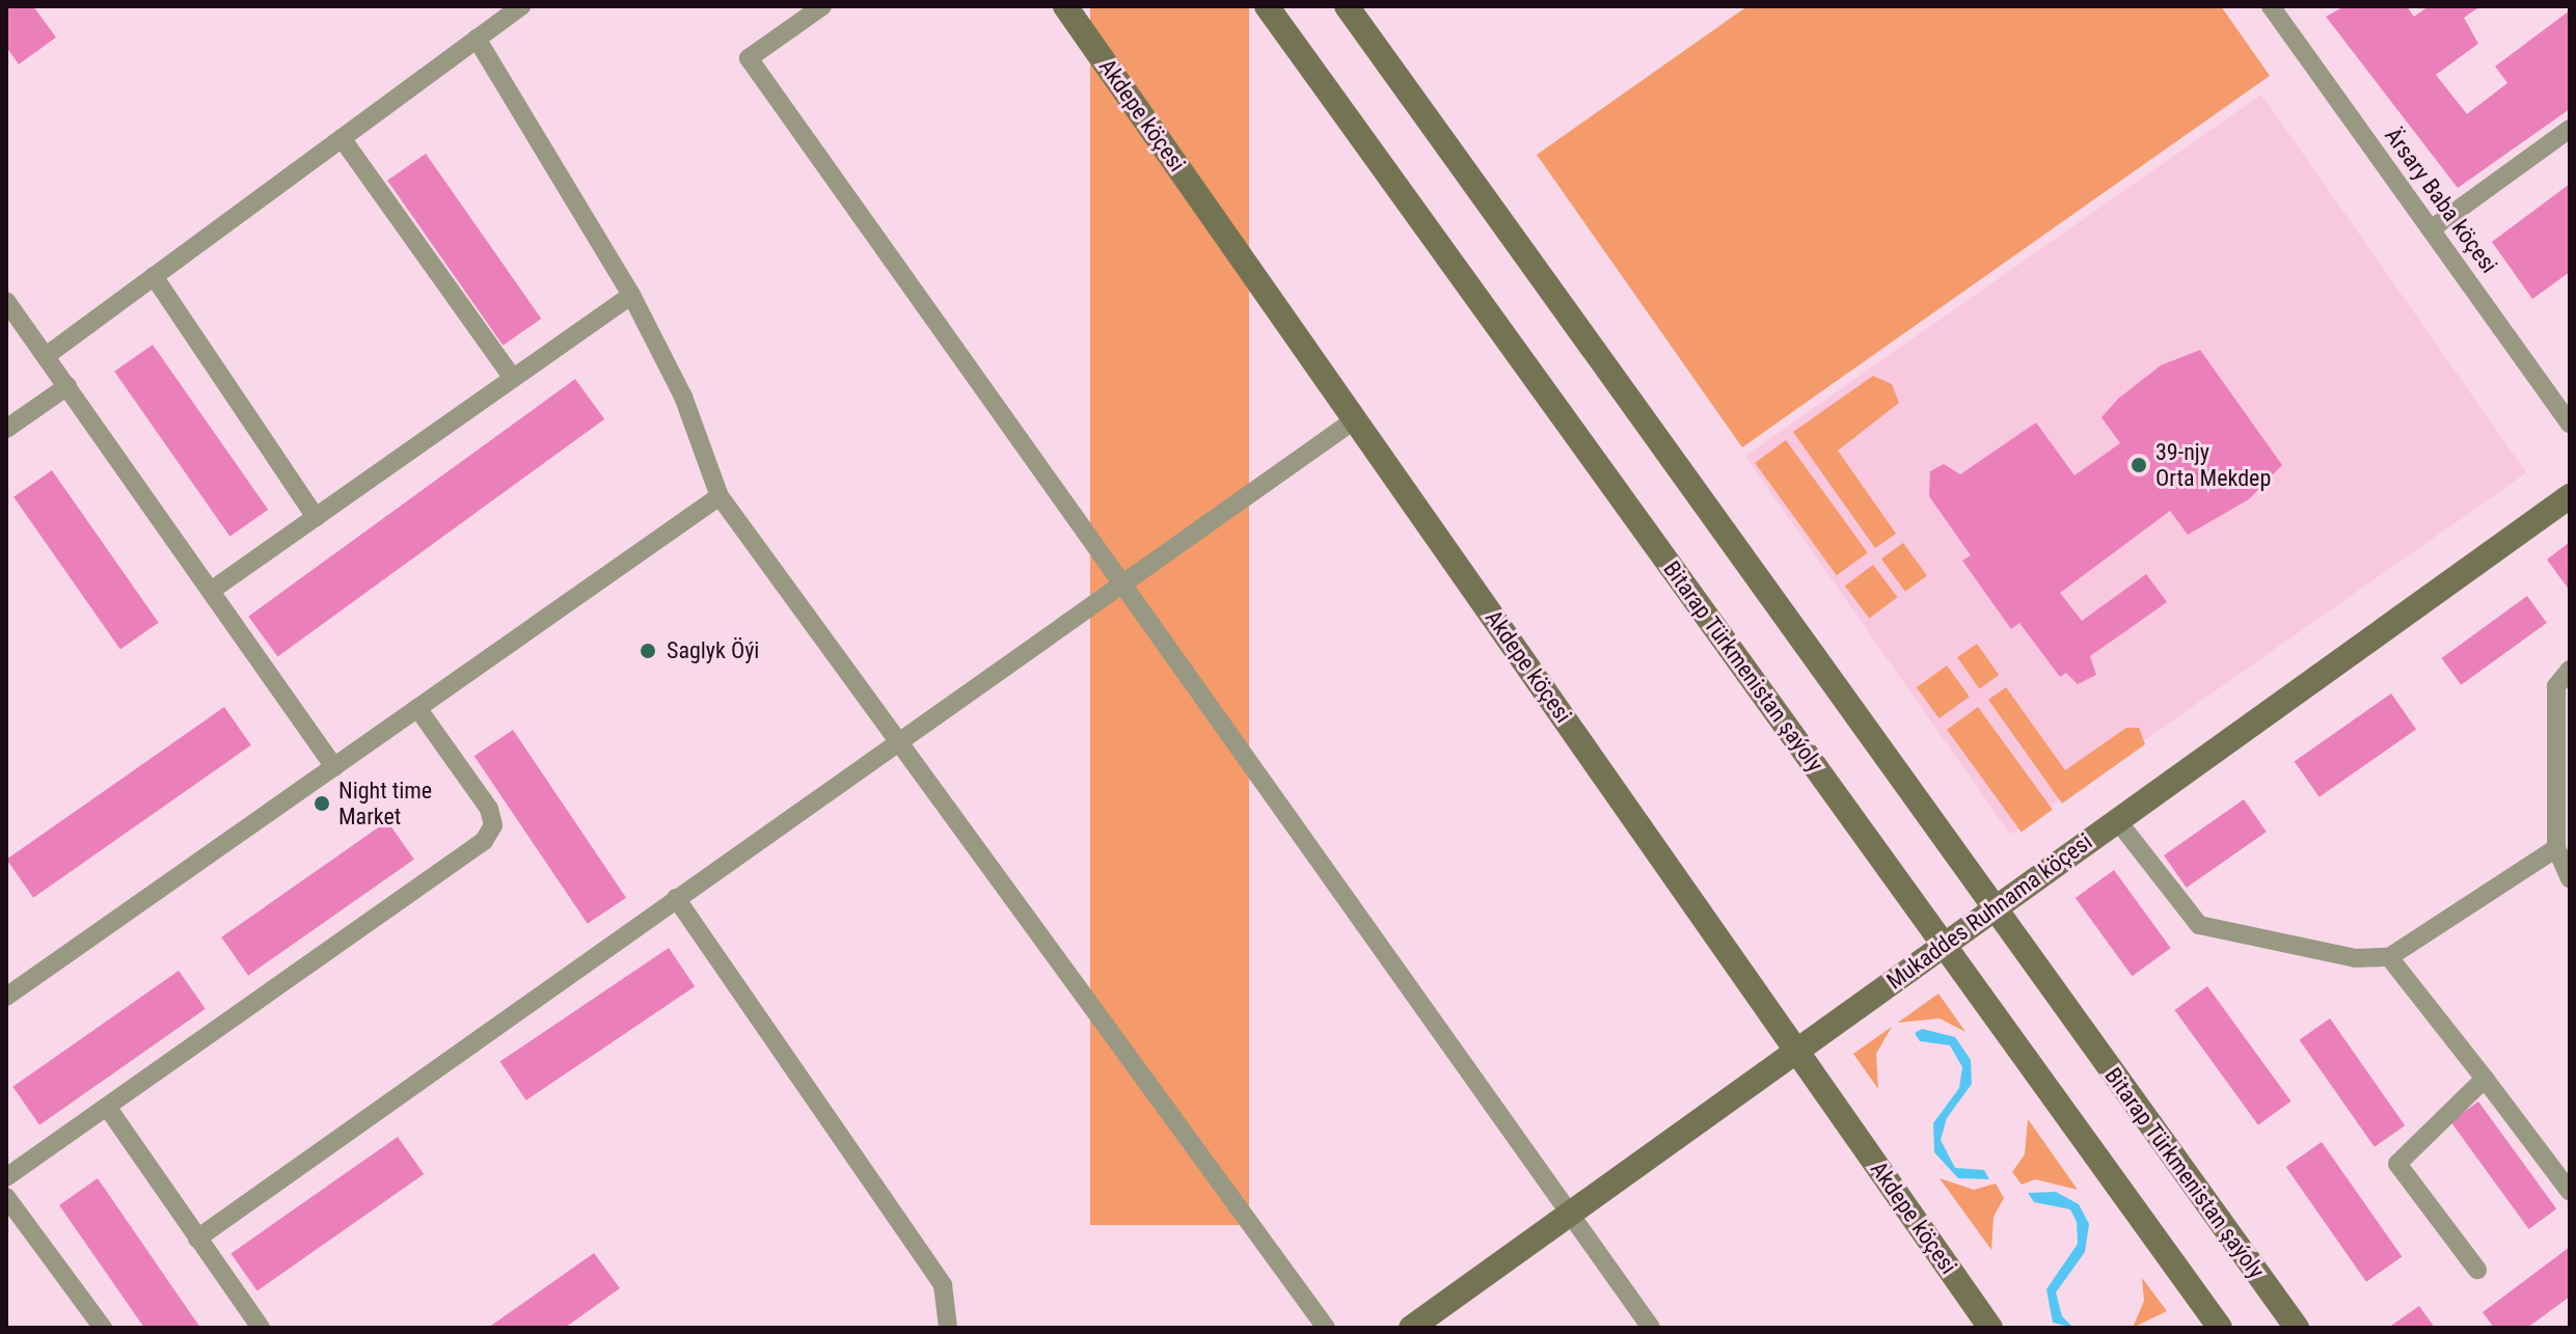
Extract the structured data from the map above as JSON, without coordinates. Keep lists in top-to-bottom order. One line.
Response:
{"streets":{"main road":["Akdepe köçesi","Bitarap Türkmenistan şaýoly","Mukaddes Ruhnama köçesi"],"street":["Ärsary Baba köçesi"]},"crossings":[["Akdepe köçesi","Mukaddes Ruhnama köçesi"],["Bitarap Türkmenistan şaýoly","Mukaddes Ruhnama köçesi"]],"places":["39-njy Orta Mekdep","Saglyk Öýi","Night time Market"]}
